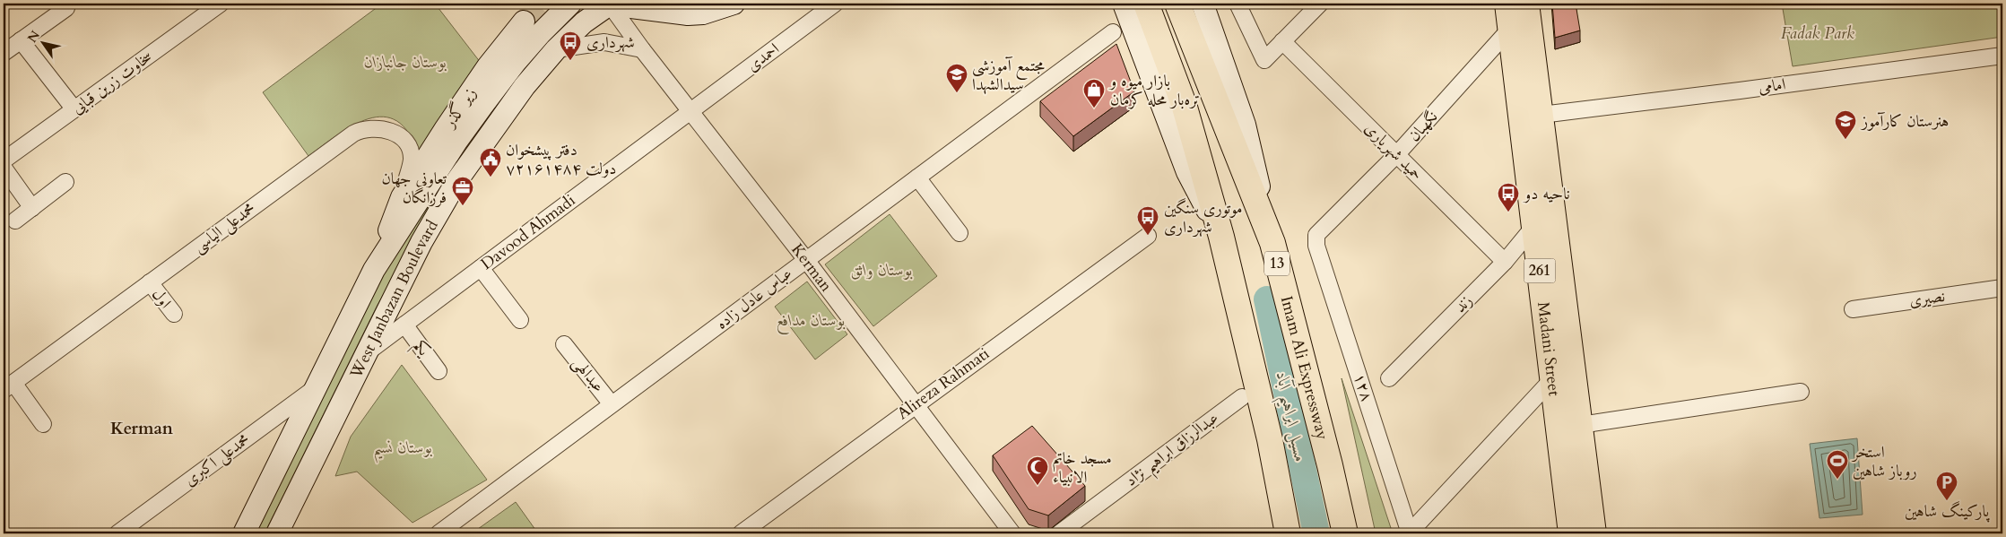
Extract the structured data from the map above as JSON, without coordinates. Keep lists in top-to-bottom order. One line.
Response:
{"streets":{"main road":["زیر گذر","13","261","West Janbazan Boulevard","Madani Street","Imam Ali Expressway"],"street":["احمدی","سخاوت زرین قبایی","امامی","نگهبان","حمید شهریاری","محمدعلی الیاسی","Davood Ahmadi","Kerman","اول","عباس عادل زاده","نصیری","زند","یکم","عبدالهی","Alireza Rahmati","۱۲۸","عبدالرزاق ابراهیم نژاد","محمدعلی اکبری"]},"crossings":[["احمدی","Davood Ahmadi"],["احمدی","Kerman"],["امامی","261"],["امامی","Madani Street"],["زیر گذر","محمدعلی الیاسی"],["زیر گذر","West Janbazan Boulevard"],["نگهبان","حمید شهریاری"],["نگهبان","Madani Street"],["نگهبان","۱۲۸"],["حمید شهریاری","زند"],["محمدعلی الیاسی","اول"],["Davood Ahmadi","Kerman"],["Davood Ahmadi","West Janbazan Boulevard"],["Davood Ahmadi","یکم"],["Kerman","West Janbazan Boulevard"],["Kerman","عباس عادل زاده"],["Kerman","Alireza Rahmati"],["261","Madani Street"],["West Janbazan Boulevard","محمدعلی اکبری"],["عباس عادل زاده","عبدالهی"],["زند","Madani Street"]],"districts":["Kerman"],"water":["مسیل ابراهیم آباد"],"parks":["Fadak Park","بوستان جانبازان","بوستان واثق","بوستان مدافع","بوستان نسیم"],"places":{"bus stop":["شهرداری","ناحیه دو","موتوری سنگین شهرداری"],"school or university":["مجتمع آموزشی سیدالشهدا","هنرستان کارآموز"],"shop":["بازار میوه و تره‌بار محله کرمان"],"public building":["دفتر پیشخوان دولت ۷۲۱۶۱۴۸۴"],"office":["تعاونی جهان فرزانگان"],"sports":["استخر روباز شاهین"],"mosque":["مسجد خاتم الانبیاء"],"parking":["پارکینگ شاهین"]},"north":"top left"}
